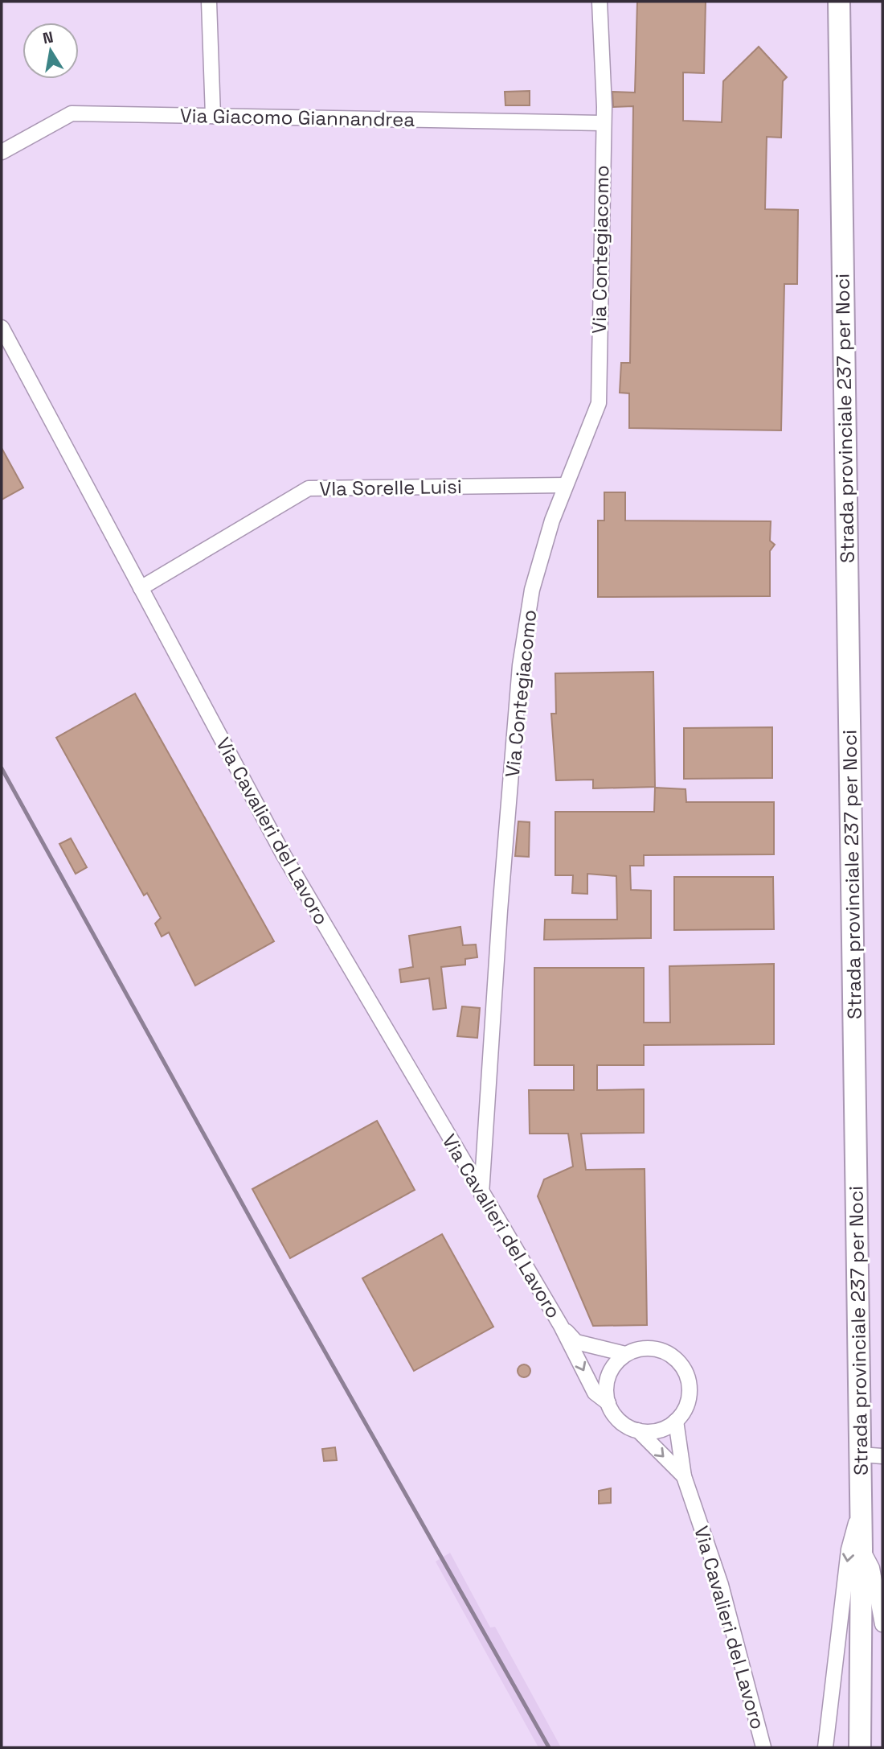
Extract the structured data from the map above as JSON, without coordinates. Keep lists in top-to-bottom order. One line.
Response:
{"streets":{"main road":["Strada provinciale 237 per Noci"],"street":["Via Giacomo Giannandrea","Via Contegiacomo","VIa Sorelle Luisi","Via Cavalieri del Lavoro"]},"crossings":[["Via Giacomo Giannandrea","Via Contegiacomo"],["Via Contegiacomo","VIa Sorelle Luisi"],["Via Contegiacomo","Via Cavalieri del Lavoro"],["VIa Sorelle Luisi","Via Cavalieri del Lavoro"]],"north":"top"}
